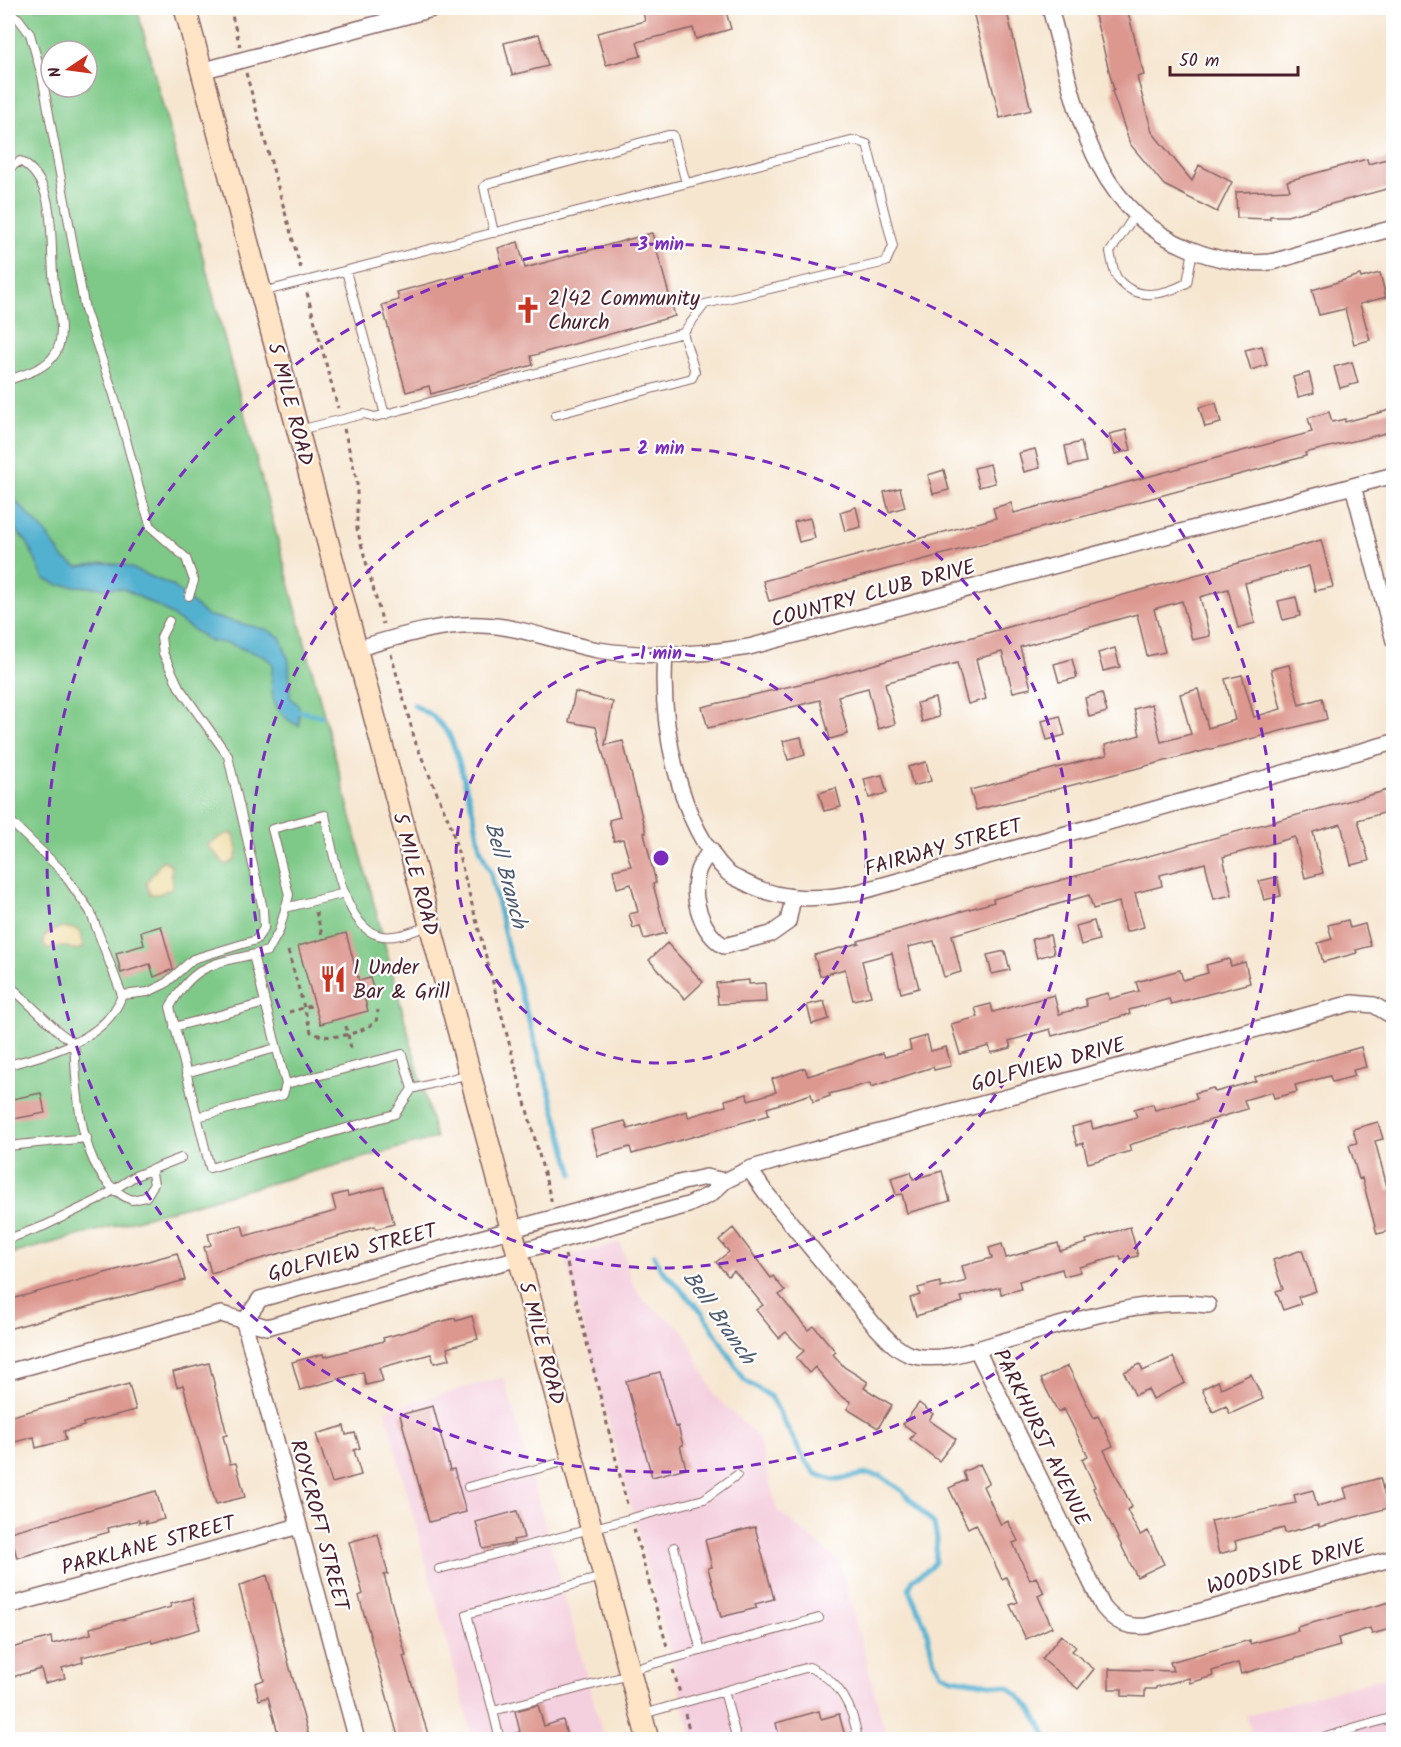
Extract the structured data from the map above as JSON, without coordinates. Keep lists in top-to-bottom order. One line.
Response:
{"streets":{"main road":["5 MILE ROAD"],"street":["COUNTRY CLUB DRIVE","FAIRWAY STREET","GOLFVIEW DRIVE","GOLFVIEW STREET","PARKHURST AVENUE","ROYCROFT STREET","PARKLANE STREET","WOODSIDE DRIVE"]},"crossings":[["5 MILE ROAD","COUNTRY CLUB DRIVE"],["5 MILE ROAD","GOLFVIEW DRIVE"],["5 MILE ROAD","GOLFVIEW STREET"],["COUNTRY CLUB DRIVE","FAIRWAY STREET"],["GOLFVIEW DRIVE","GOLFVIEW STREET"],["GOLFVIEW DRIVE","PARKHURST AVENUE"],["GOLFVIEW DRIVE","ROYCROFT STREET"],["GOLFVIEW STREET","ROYCROFT STREET"],["PARKHURST AVENUE","WOODSIDE DRIVE"],["ROYCROFT STREET","PARKLANE STREET"]],"water":["Bell Branch"],"places":{"church":["2|42 Community Church"],"restaurant":["1 Under Bar & Grill"]},"scale_bar":"50 m","north":"left","rings":["3 min","2 min","1 min"]}
